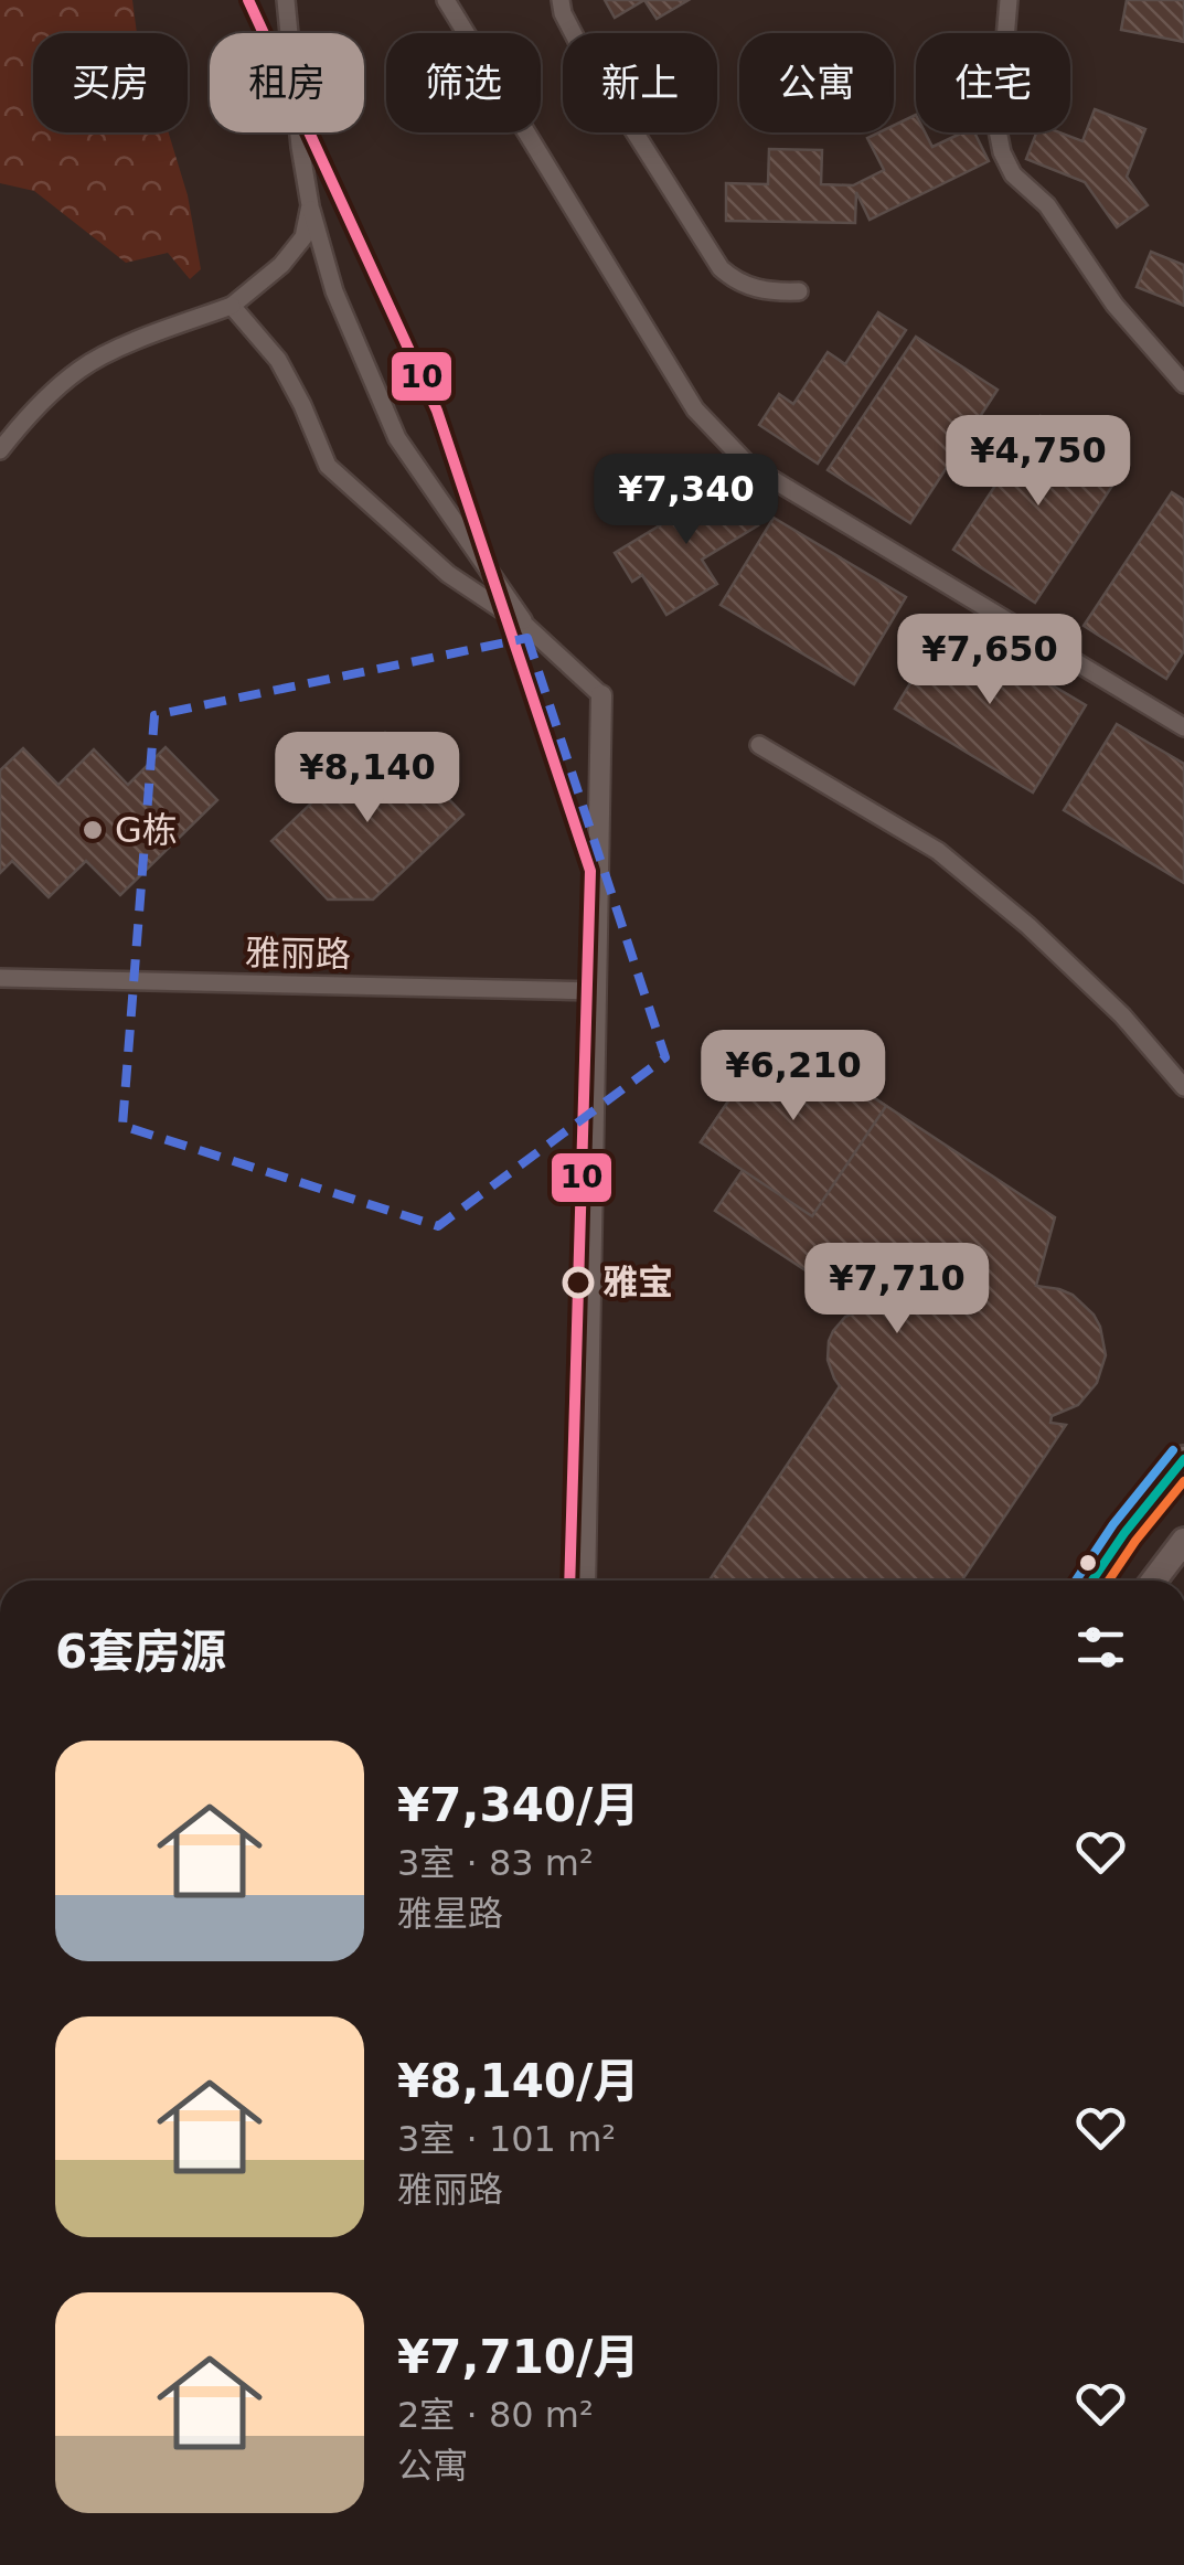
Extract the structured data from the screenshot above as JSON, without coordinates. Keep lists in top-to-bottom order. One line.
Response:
{"streets":{"street":["雅丽路"]},"places":["G栋","雅宝"],"lines":["transit line 10"],"page":{"chip":["买房","租房","筛选","新上","公寓","住宅"],"price":["¥4,750","¥7,340","¥7,650","¥8,140","¥6,210","¥7,710"],"heading":"6套房源","list":[{"name":"¥7,340/月","note":"3室 · 83 m² · 雅星路"},{"name":"¥8,140/月","note":"3室 · 101 m² · 雅丽路"},{"name":"¥7,710/月","note":"2室 · 80 m² · 公寓"}]}}
